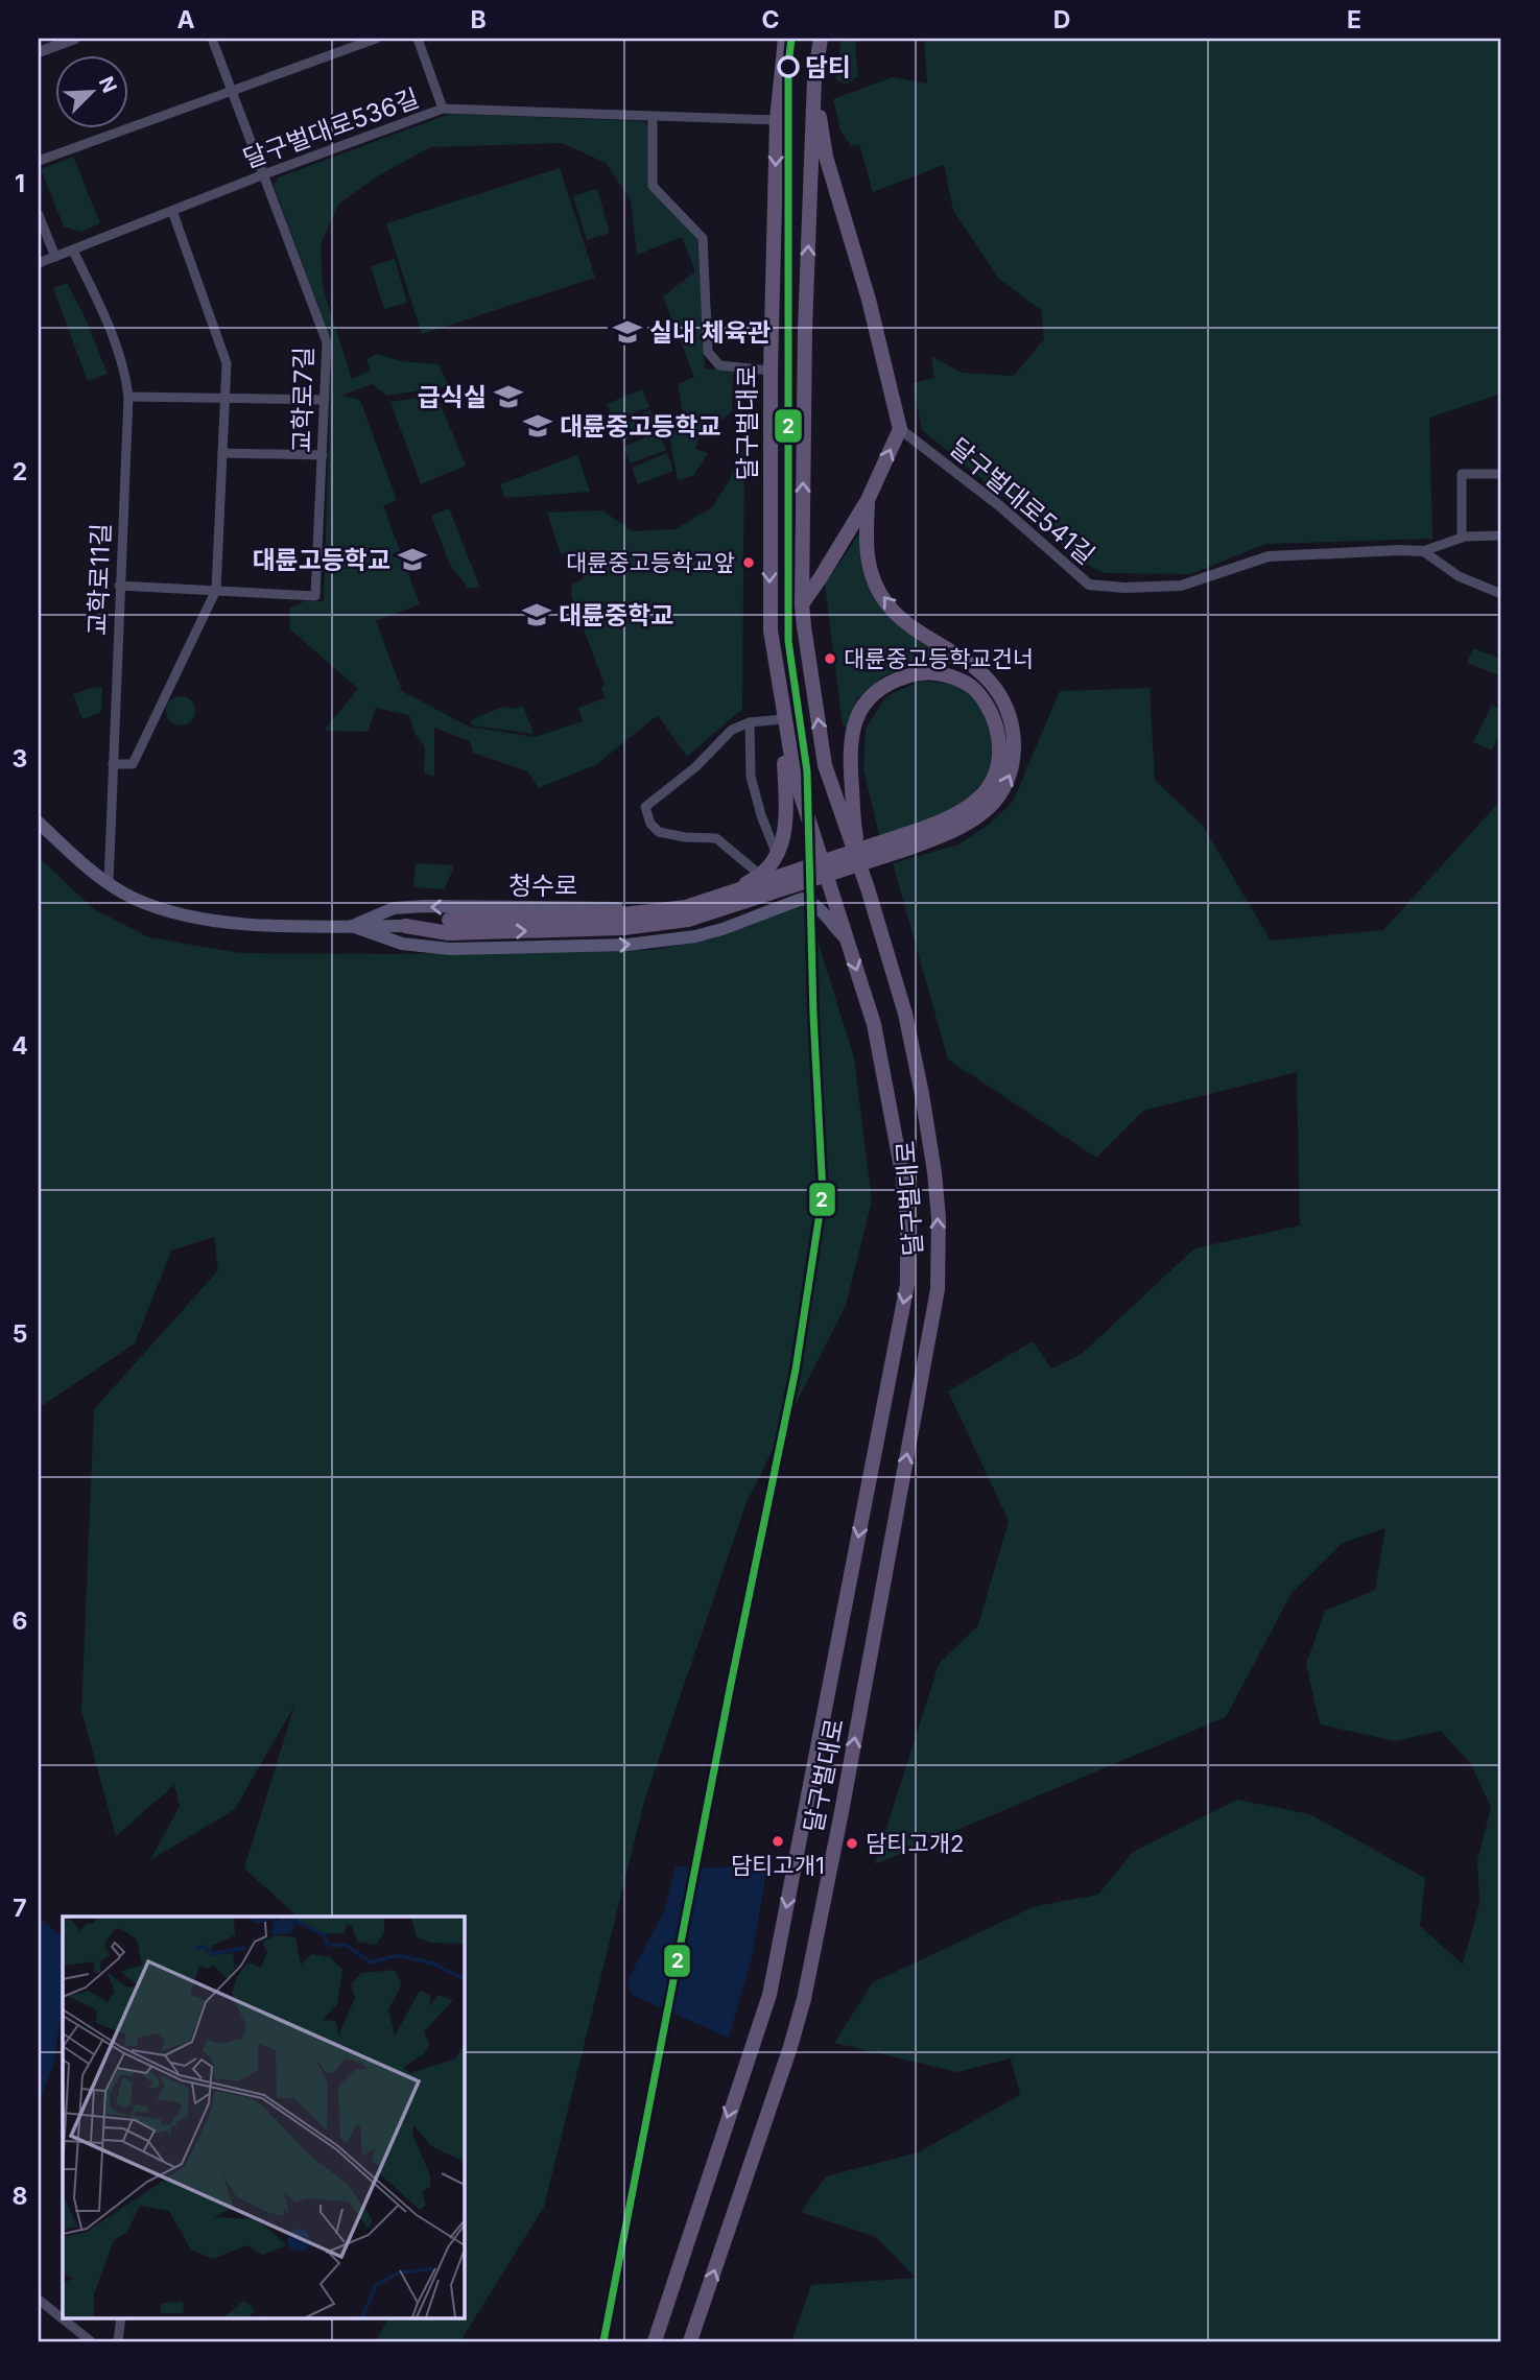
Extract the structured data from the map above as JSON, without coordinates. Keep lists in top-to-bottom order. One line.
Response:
{"streets":{"main road":["달구벌대로","청수로"],"street":["달구벌대로536길","교학로7길","달구벌대로541길","교학로11길"]},"crossings":[["달구벌대로536길","교학로7길"],["달구벌대로536길","달구벌대로"],["달구벌대로536길","교학로11길"],["교학로7길","교학로11길"],["교학로11길","청수로"]],"places":{"other":["담티","대륜중고등학교앞","대륜중고등학교건너","담티고개1","담티고개2"],"school or university":["실내 체육관","급식실","대륜중고등학교","대륜고등학교","대륜중학교"]},"lines":["transit line 2"],"north":"top right","grid":{"columns":["A","B","C","D","E"],"rows":["1","2","3","4","5","6","7","8"]}}
